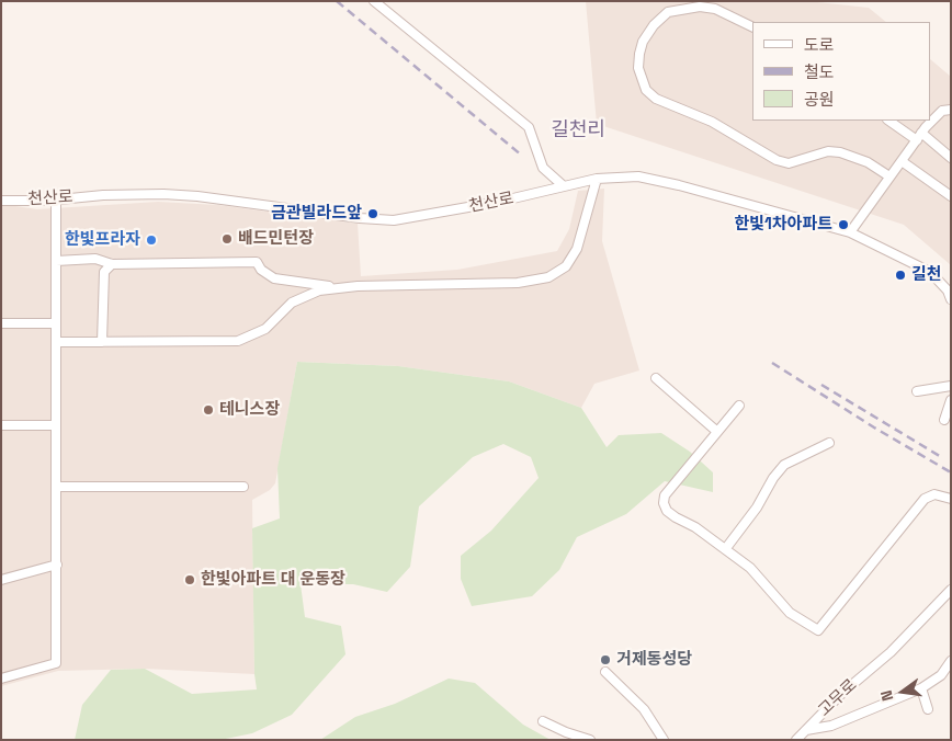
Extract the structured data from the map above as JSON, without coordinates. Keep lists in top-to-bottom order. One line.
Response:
{"streets":{"street":["천산로","고무로"]},"districts":["길천리"],"places":["금관빌라드앞","한빛1차아파트","배드민턴장","한빛프라자","길천","테니스장","한빛아파트 대 운동장","거제동성당"],"legend":["도로","철도","공원"],"north":"left"}
